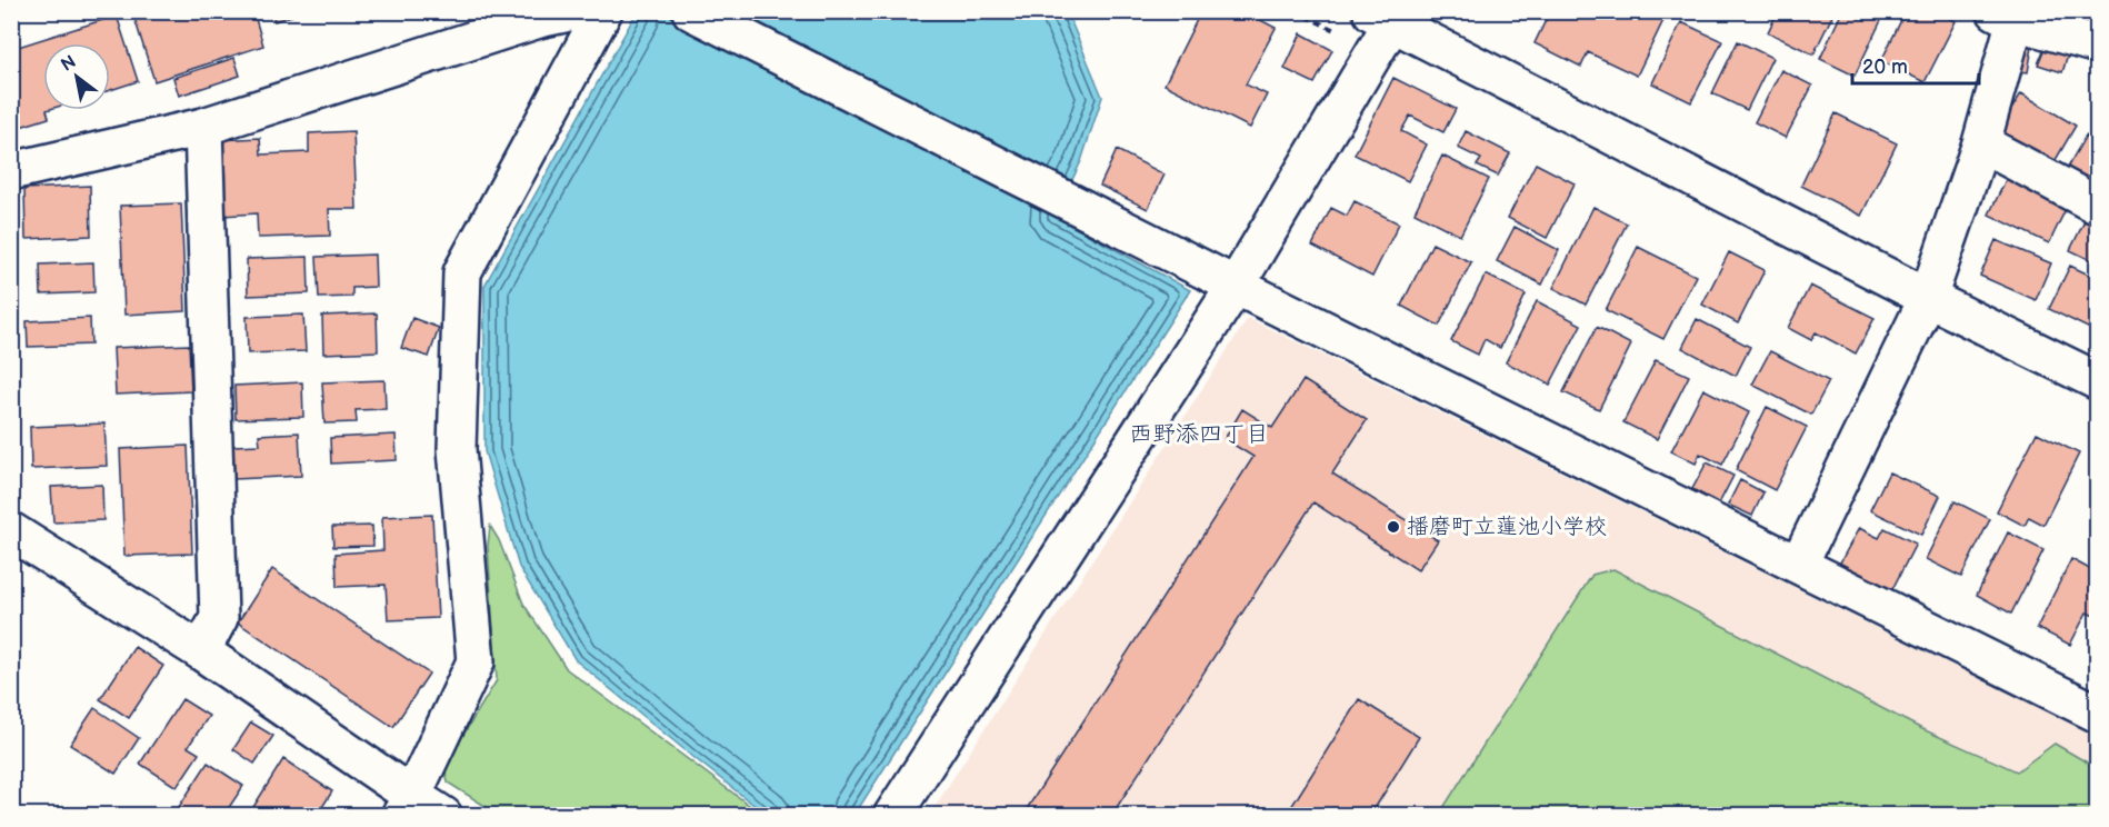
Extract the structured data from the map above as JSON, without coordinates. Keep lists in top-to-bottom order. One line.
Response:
{"districts":["西野添四丁目"],"places":["播磨町立蓮池小学校"],"scale_bar":"20 m","north":"top left"}
